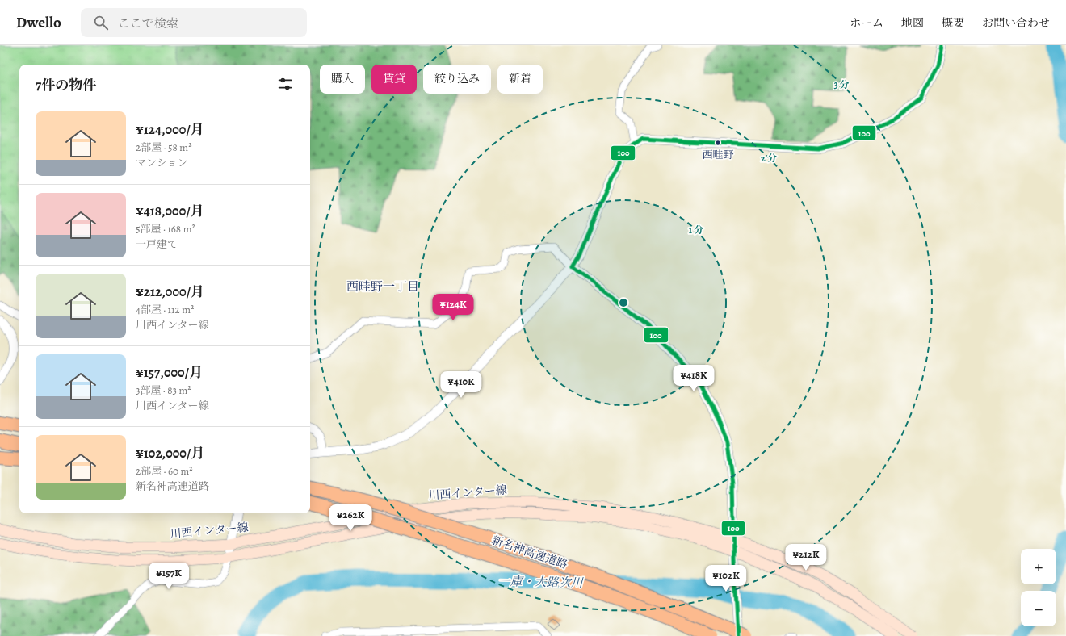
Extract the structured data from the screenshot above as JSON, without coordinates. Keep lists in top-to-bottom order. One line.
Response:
{"streets":{"highway":["新名神高速道路"],"main road":["川西インター線"]},"districts":["西畦野一丁目"],"water":["一庫・大路次川"],"places":["西畦野"],"lines":["transit line 100"],"page":{"header":"Dwello","search":"ここで検索","nav":["ホーム","地図","概要","お問い合わせ"],"chip":["購入","賃貸","絞り込み","新着"],"heading":"7件の物件","list":[{"name":"¥124,000/月","note":"2部屋 · 58 m² · マンション"},{"name":"¥418,000/月","note":"5部屋 · 168 m² · 一戸建て"},{"name":"¥212,000/月","note":"4部屋 · 112 m² · 川西インター線"},{"name":"¥157,000/月","note":"3部屋 · 83 m² · 川西インター線"},{"name":"¥102,000/月","note":"2部屋 · 60 m² · 新名神高速道路"}],"price":["¥124K","¥418K","¥410K","¥262K","¥212K","¥157K","¥102K"],"map_buttons":["+","−"]},"rings":["3 分","2 分","1 分"]}
